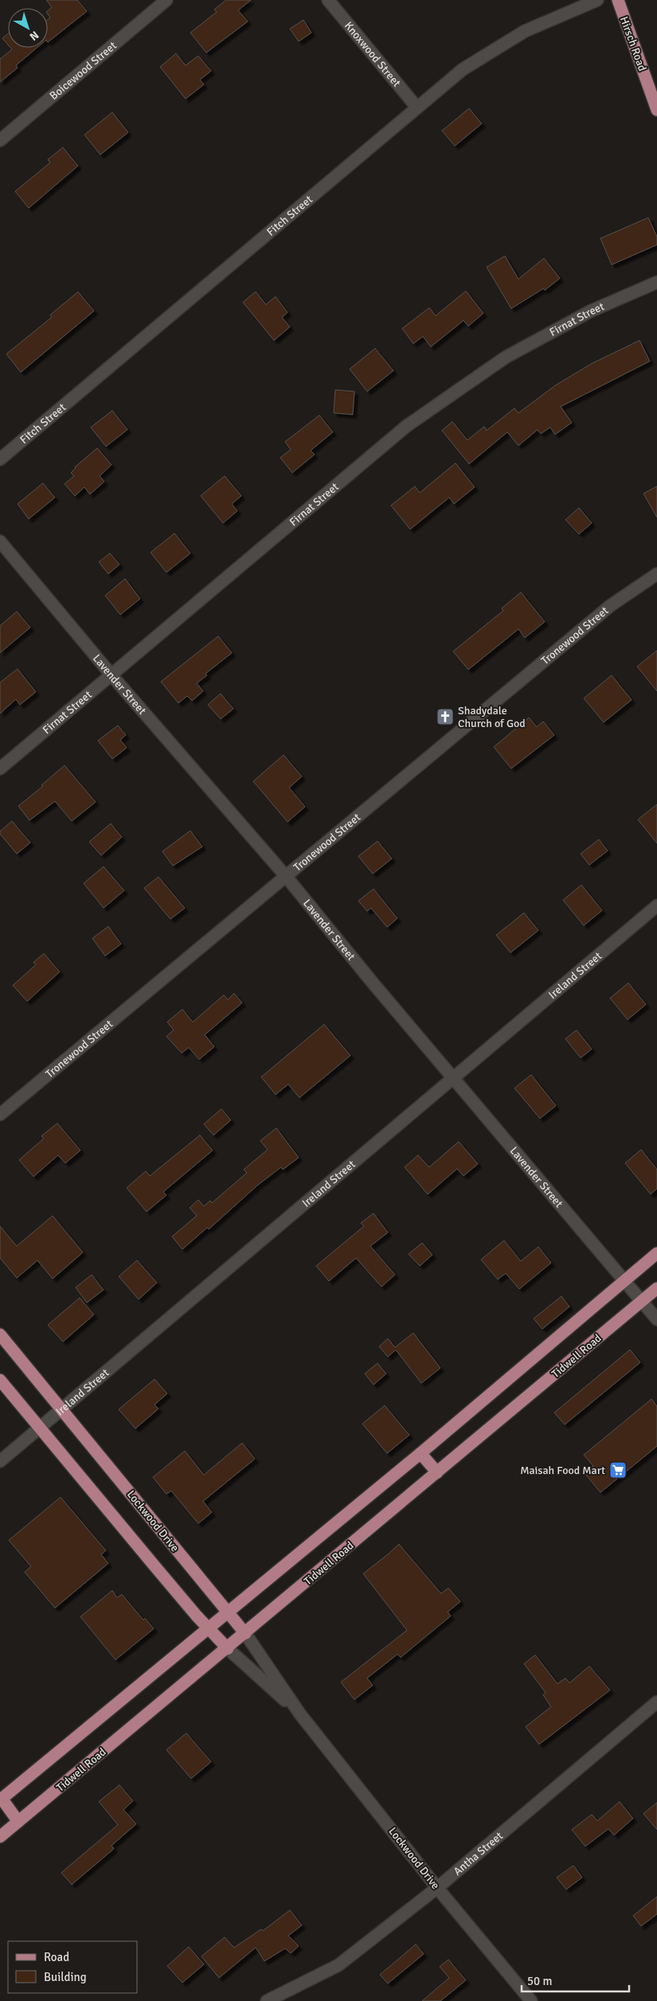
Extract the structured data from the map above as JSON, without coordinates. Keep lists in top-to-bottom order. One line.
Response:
{"streets":{"main road":["Hirsch Road","Tidwell Road","Lockwood Drive"],"street":["Knoxwood Street","Boicewood Street","Fitch Street","Firnat Street","Tronewood Street","Lavender Street","Ireland Street","Antha Street"]},"crossings":[["Knoxwood Street","Fitch Street"],["Firnat Street","Lavender Street"],["Tronewood Street","Lavender Street"],["Lavender Street","Ireland Street"],["Lavender Street","Tidwell Road"],["Ireland Street","Lockwood Drive"],["Tidwell Road","Lockwood Drive"],["Lockwood Drive","Antha Street"]],"places":{"church":["Shadydale Church of God"],"supermarket":["Maisah Food Mart"]},"legend":["Road","Building"],"scale_bar":"50 m","north":"bottom right"}
